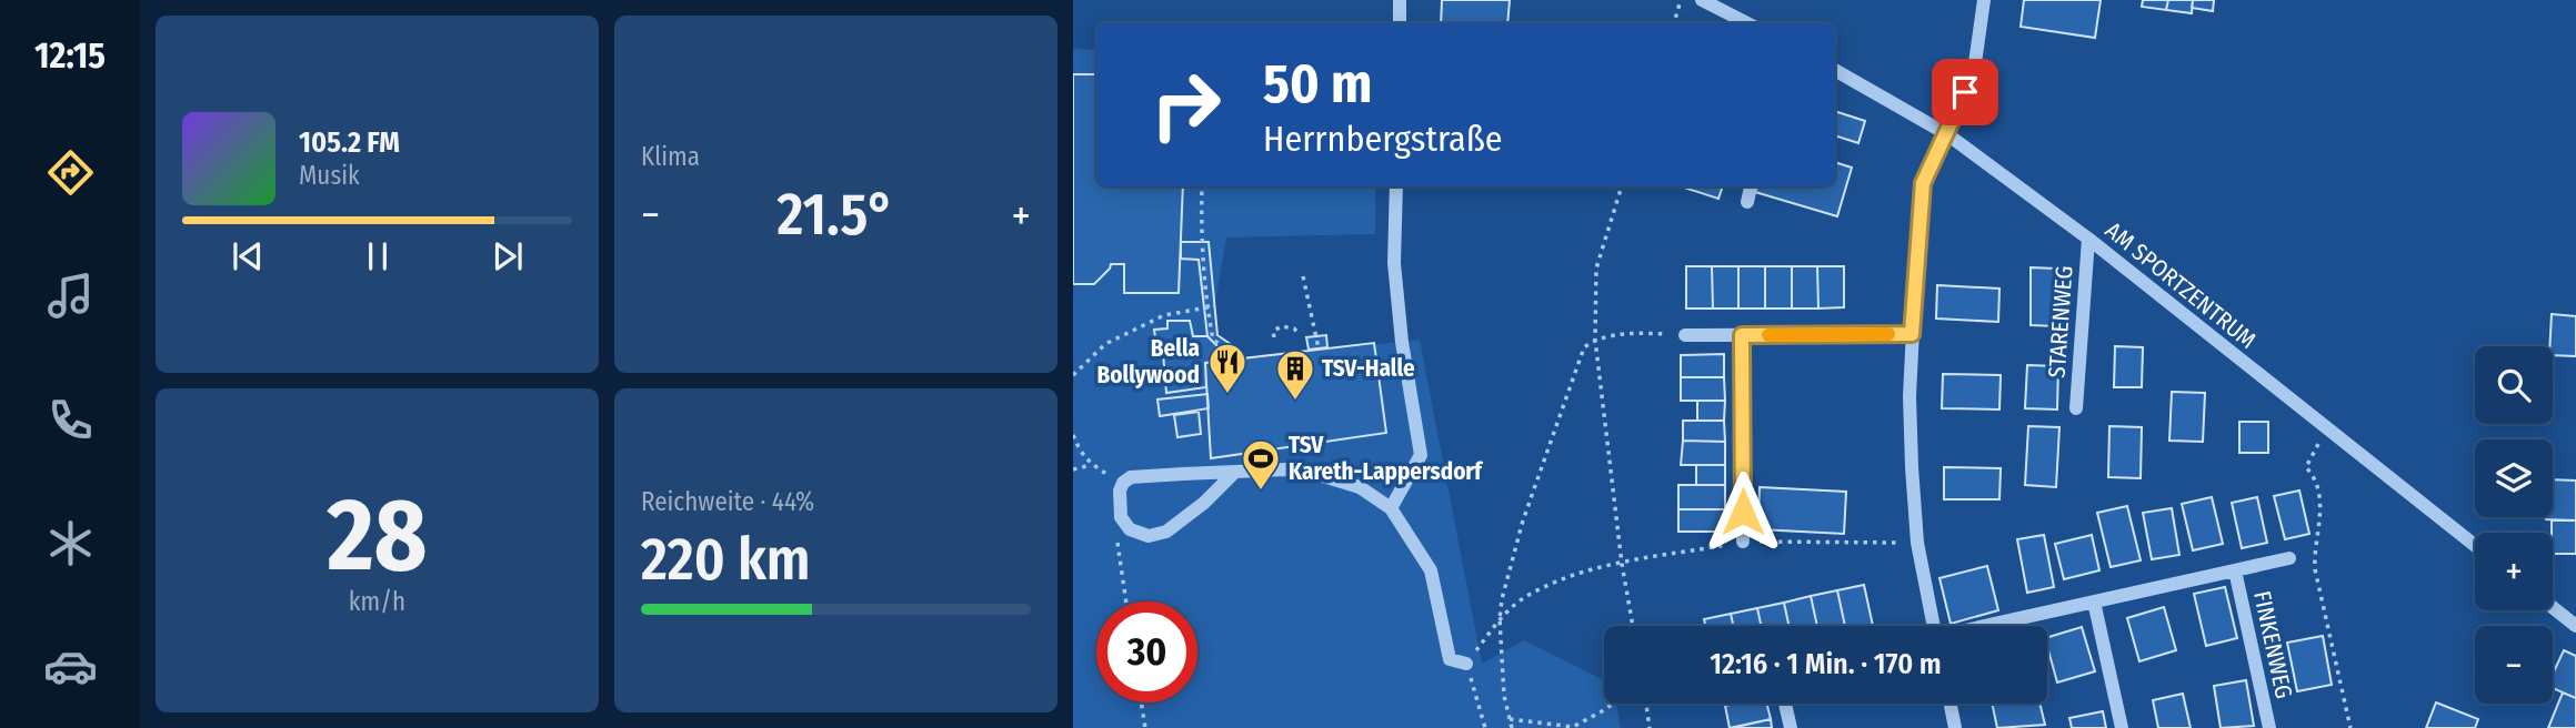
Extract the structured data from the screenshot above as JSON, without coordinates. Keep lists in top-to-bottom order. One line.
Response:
{"streets":{"street":["AM SPORTZENTRUM","STARENWEG","FINKENWEG"]},"crossings":[["AM SPORTZENTRUM","STARENWEG"]],"places":{"restaurant":["Bella Bollywood"],"building":["TSV-Halle"],"sports":["TSV Kareth-Lappersdorf"]},"page":{"tabs":"12:15","tile":["Klima",["28","km/h"],["Reichweite · 44%","220 km"]],"turn":["50 m","Herrnbergstraße"],"song":["105.2 FM","Musik"],"heat":["−","21.5°","+"],"map_buttons":["+","−"],"limit":"30","trip":"12:16 · 1 Min. · 170 m"}}
